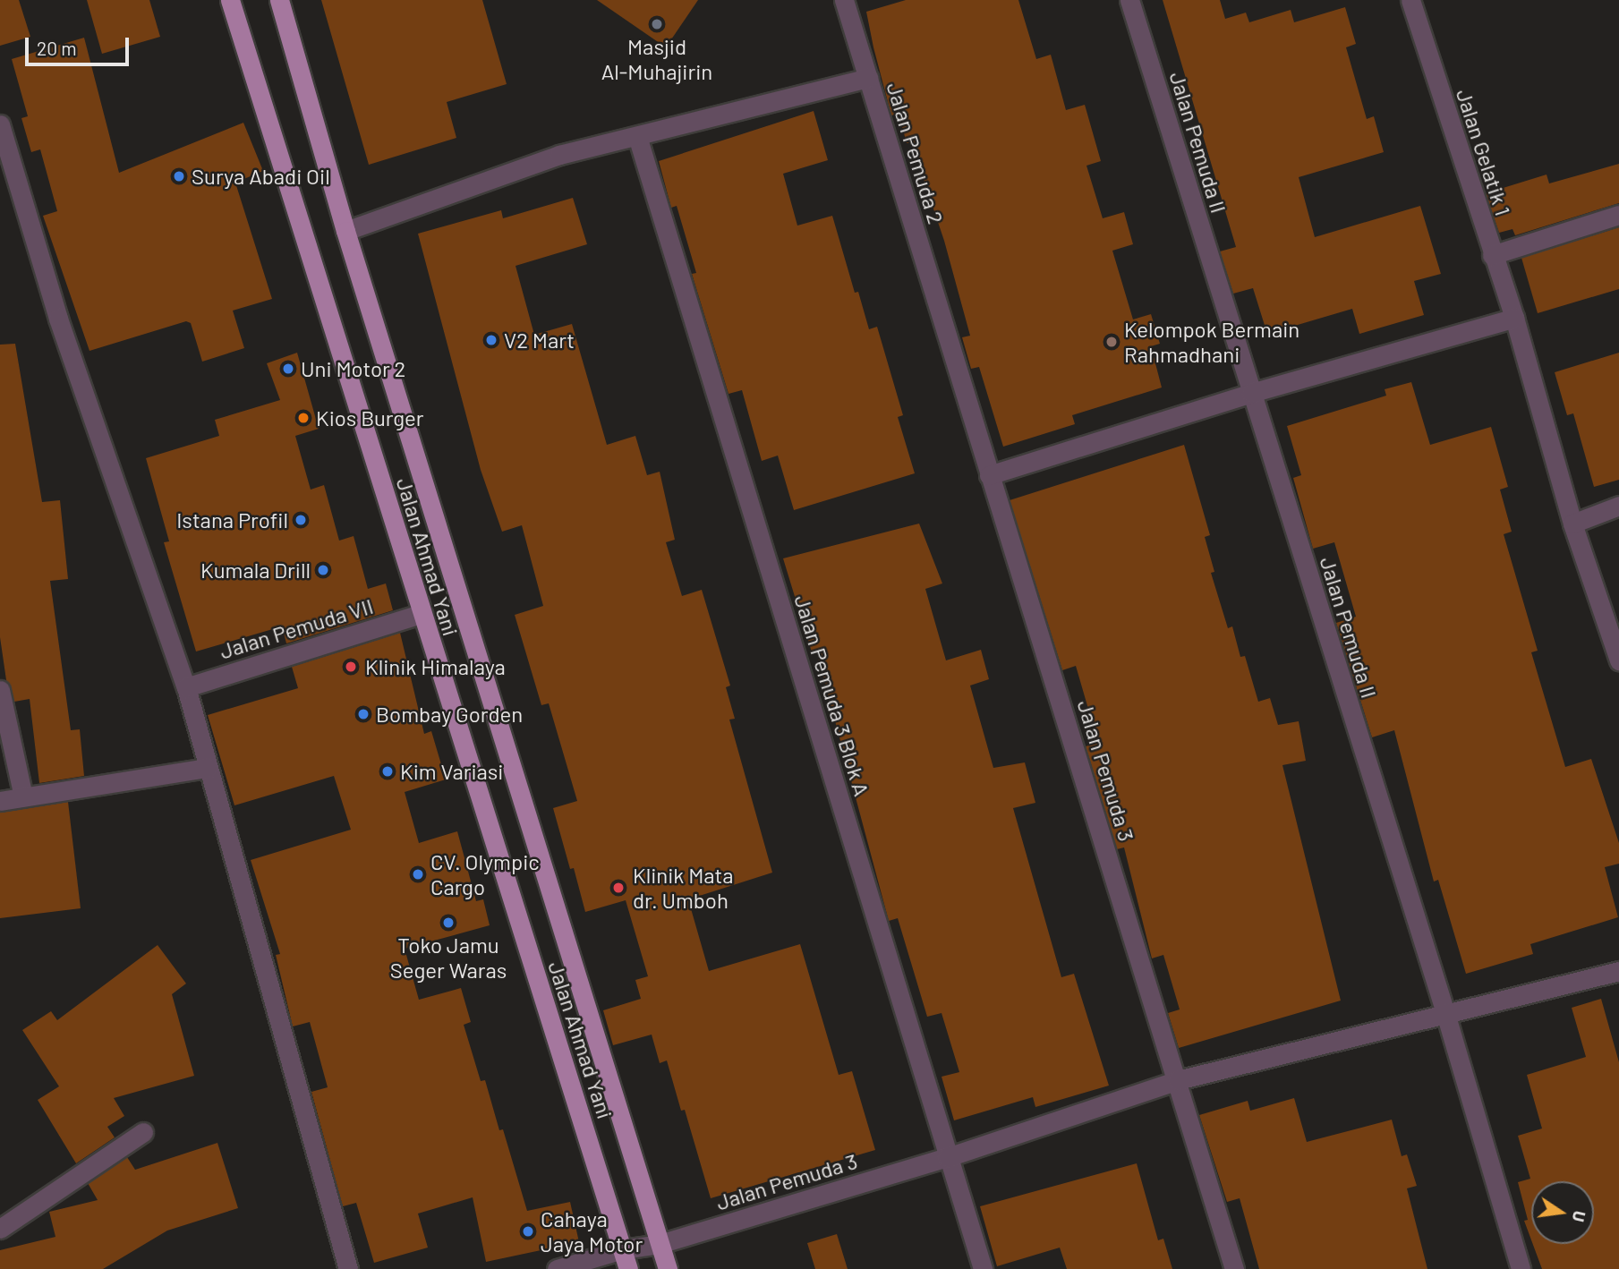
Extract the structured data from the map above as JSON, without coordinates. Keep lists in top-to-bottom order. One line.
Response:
{"streets":{"main road":["Jalan Ahmad Yani"],"street":["Jalan Pemuda II","Jalan Gelatik 1","Jalan Pemuda 2","Jalan Pemuda VII","Jalan Pemuda 3 Blok A","Jalan Pemuda 3"]},"crossings":[["Jalan Pemuda II","Jalan Pemuda 3"],["Jalan Pemuda 2","Jalan Ahmad Yani"],["Jalan Pemuda 2","Jalan Pemuda 3 Blok A"],["Jalan Pemuda 2","Jalan Pemuda 3"],["Jalan Ahmad Yani","Jalan Pemuda VII"],["Jalan Ahmad Yani","Jalan Pemuda 3"],["Jalan Pemuda 3 Blok A","Jalan Pemuda 3"]],"places":["Masjid Al-Muhajirin","Surya Abadi Oil","V2 Mart","Kelompok Bermain Rahmadhani","Uni Motor 2","Kios Burger","Istana Profil","Kumala Drill","Klinik Himalaya","Bombay Gorden","Kim Variasi","CV. Olympic Cargo","Klinik Mata dr. Umboh","Toko Jamu Seger Waras","Cahaya Jaya Motor"],"scale_bar":"20 m","north":"right"}
